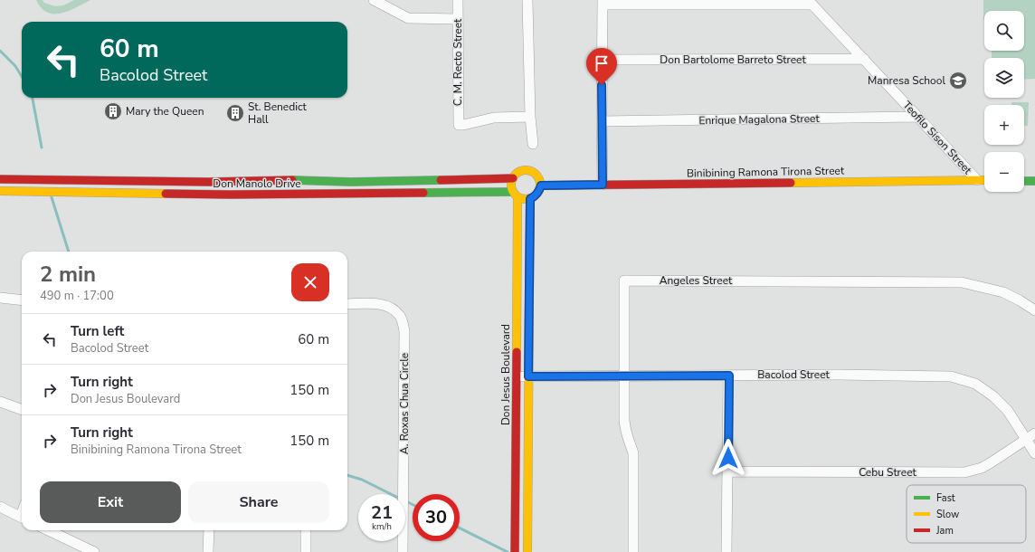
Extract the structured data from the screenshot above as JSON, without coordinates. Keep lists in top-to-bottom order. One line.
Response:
{"streets":{"street":["Don Bartolome Barreto Street","C. M. Recto Street","Enrique Magalona Street","Teofilo Sison Street","Binibining Ramona Tirona Street","Don Manolo Drive","Angeles Street","Don Jesus Boulevard","Bacolod Street","A. Roxas Chua Circle","Cebu Street"]},"crossings":[["Don Bartolome Barreto Street","Teofilo Sison Street"],["Enrique Magalona Street","Teofilo Sison Street"],["Teofilo Sison Street","Binibining Ramona Tirona Street"],["Binibining Ramona Tirona Street","Don Manolo Drive"],["Binibining Ramona Tirona Street","Don Jesus Boulevard"],["Don Manolo Drive","Don Jesus Boulevard"],["Angeles Street","Bacolod Street"],["Don Jesus Boulevard","Bacolod Street"],["Bacolod Street","Cebu Street"]],"places":{"school or university":["Manresa School"],"building":["Mary the Queen","St. Benedict Hall"]},"legend":["Fast","Slow","Jam"],"page":{"map_buttons":["+","−"],"turn":["60 m","Bacolod Street"],"heading":["2 min","490 m · 17:00"],"list":[{"name":"Turn left","note":"Bacolod Street","value":"60 m"},{"name":"Turn right","note":"Don Jesus Boulevard","value":"150 m"},{"name":"Turn right","note":"Binibining Ramona Tirona Street","value":"150 m"}],"buttons":["Exit","Share"],"speed":"21 km/h","limit":"30"}}
